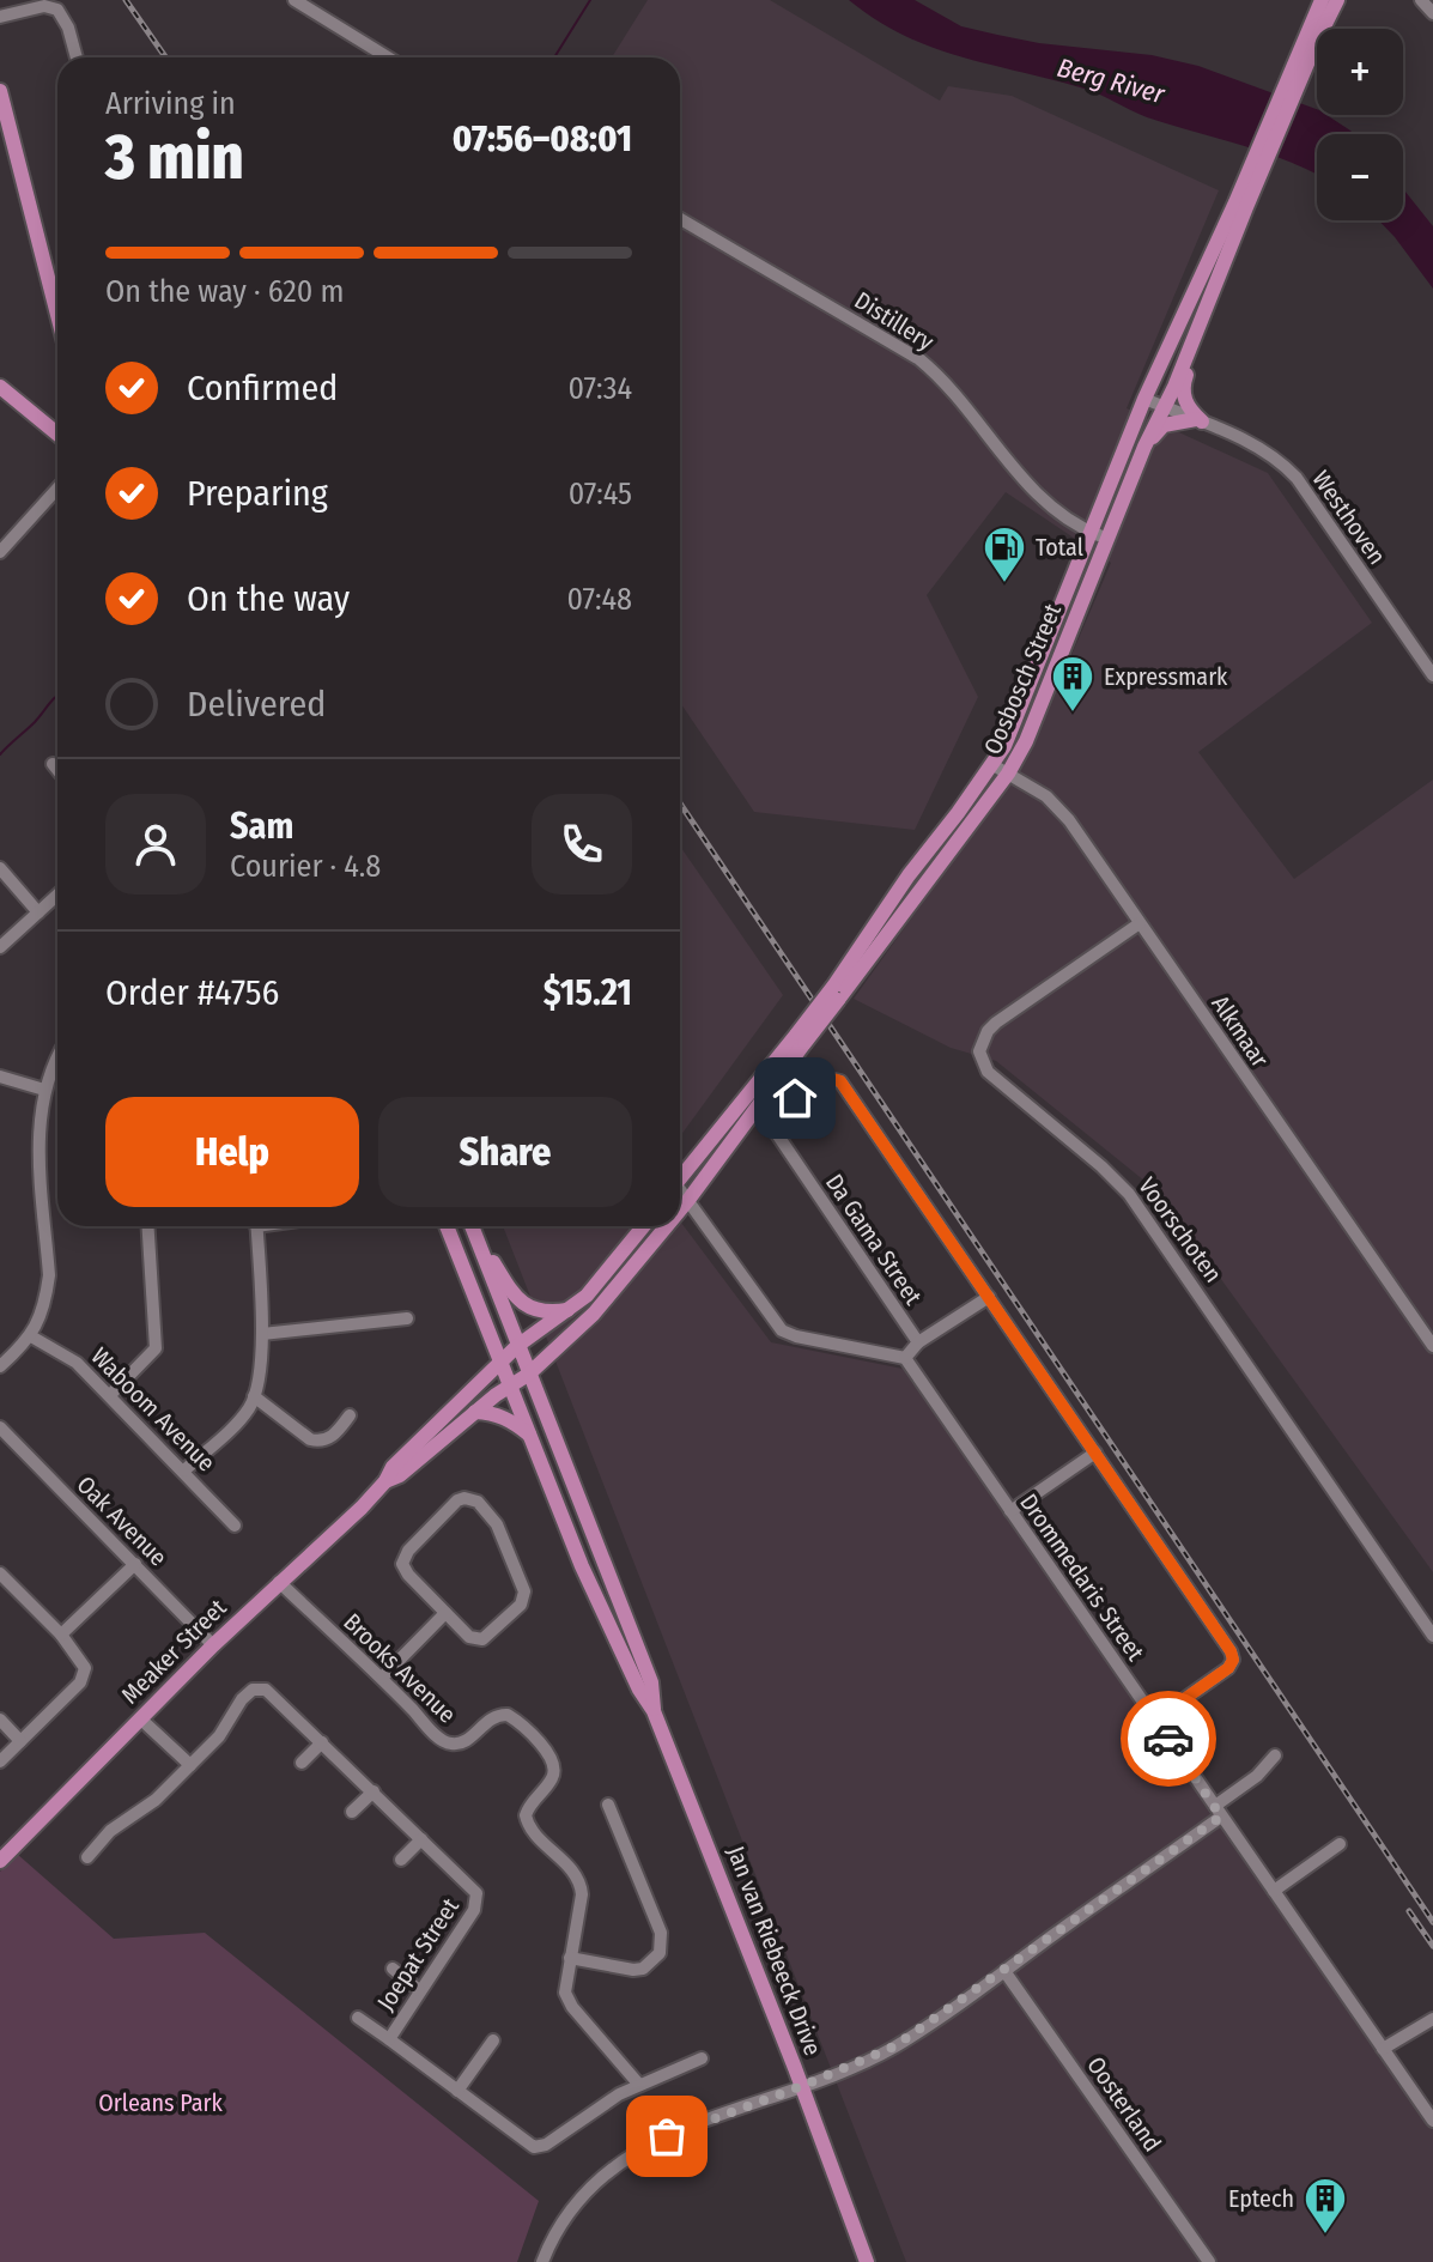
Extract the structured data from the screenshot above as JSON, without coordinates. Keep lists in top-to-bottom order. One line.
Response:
{"streets":{"main road":["Oosbosch Street","Meaker Street","Jan van Riebeeck Drive"],"street":["Distillery","Westhoven","Alkmaar","Voorschoten","Da Gama Street","Waboom Avenue","Oak Avenue","Drommedaris Street","Brooks Avenue","Joepat Street","Oosterland"]},"crossings":[["Distillery","Oosbosch Street"],["Westhoven","Oosbosch Street"],["Oosbosch Street","Alkmaar"],["Oosbosch Street","Meaker Street"],["Oosbosch Street","Jan van Riebeeck Drive"],["Alkmaar","Voorschoten"],["Oak Avenue","Meaker Street"],["Meaker Street","Brooks Avenue"],["Meaker Street","Jan van Riebeeck Drive"],["Brooks Avenue","Joepat Street"]],"water":["Berg River"],"parks":["Orleans Park"],"places":{"fuel station":["Total"],"building":["Expressmark","Eptech"]},"page":{"map_buttons":["+","−"],"heading":["3 min","Arriving in","07:56–08:01"],"panel":["Sam","Courier · 4.8","Order #4756","$15.21"],"bar":"On the way · 620 m","list":[["Confirmed","07:34"],["Preparing","07:45"],["On the way","07:48"],"Delivered"],"buttons":["Help","Share"]}}
